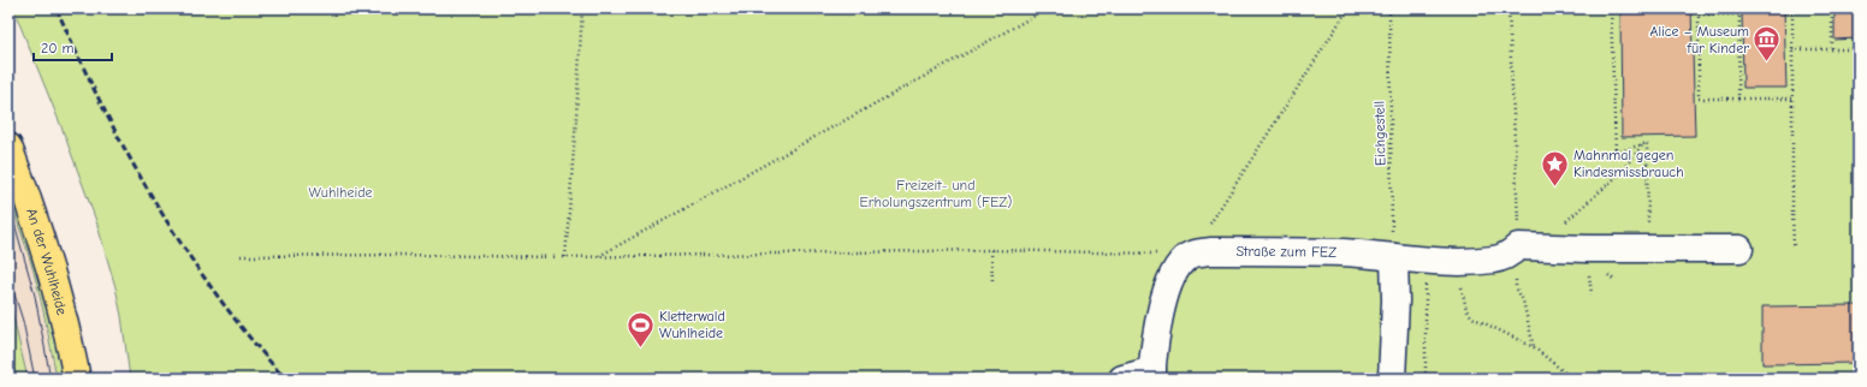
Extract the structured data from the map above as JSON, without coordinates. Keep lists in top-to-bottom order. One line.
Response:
{"streets":{"main road":["An der Wuhlheide"],"lane":["Straße zum FEZ"],"path":["Eichgestell"]},"crossings":[["Eichgestell","Straße zum FEZ"]],"parks":["Freizeit- und Erholungszentrum (FEZ)","Wuhlheide"],"places":{"museum":["Alice – Museum für Kinder"],"place":["Mahnmal gegen Kindesmissbrauch"],"sports":["Kletterwald Wuhlheide"]},"scale_bar":"20 m"}
